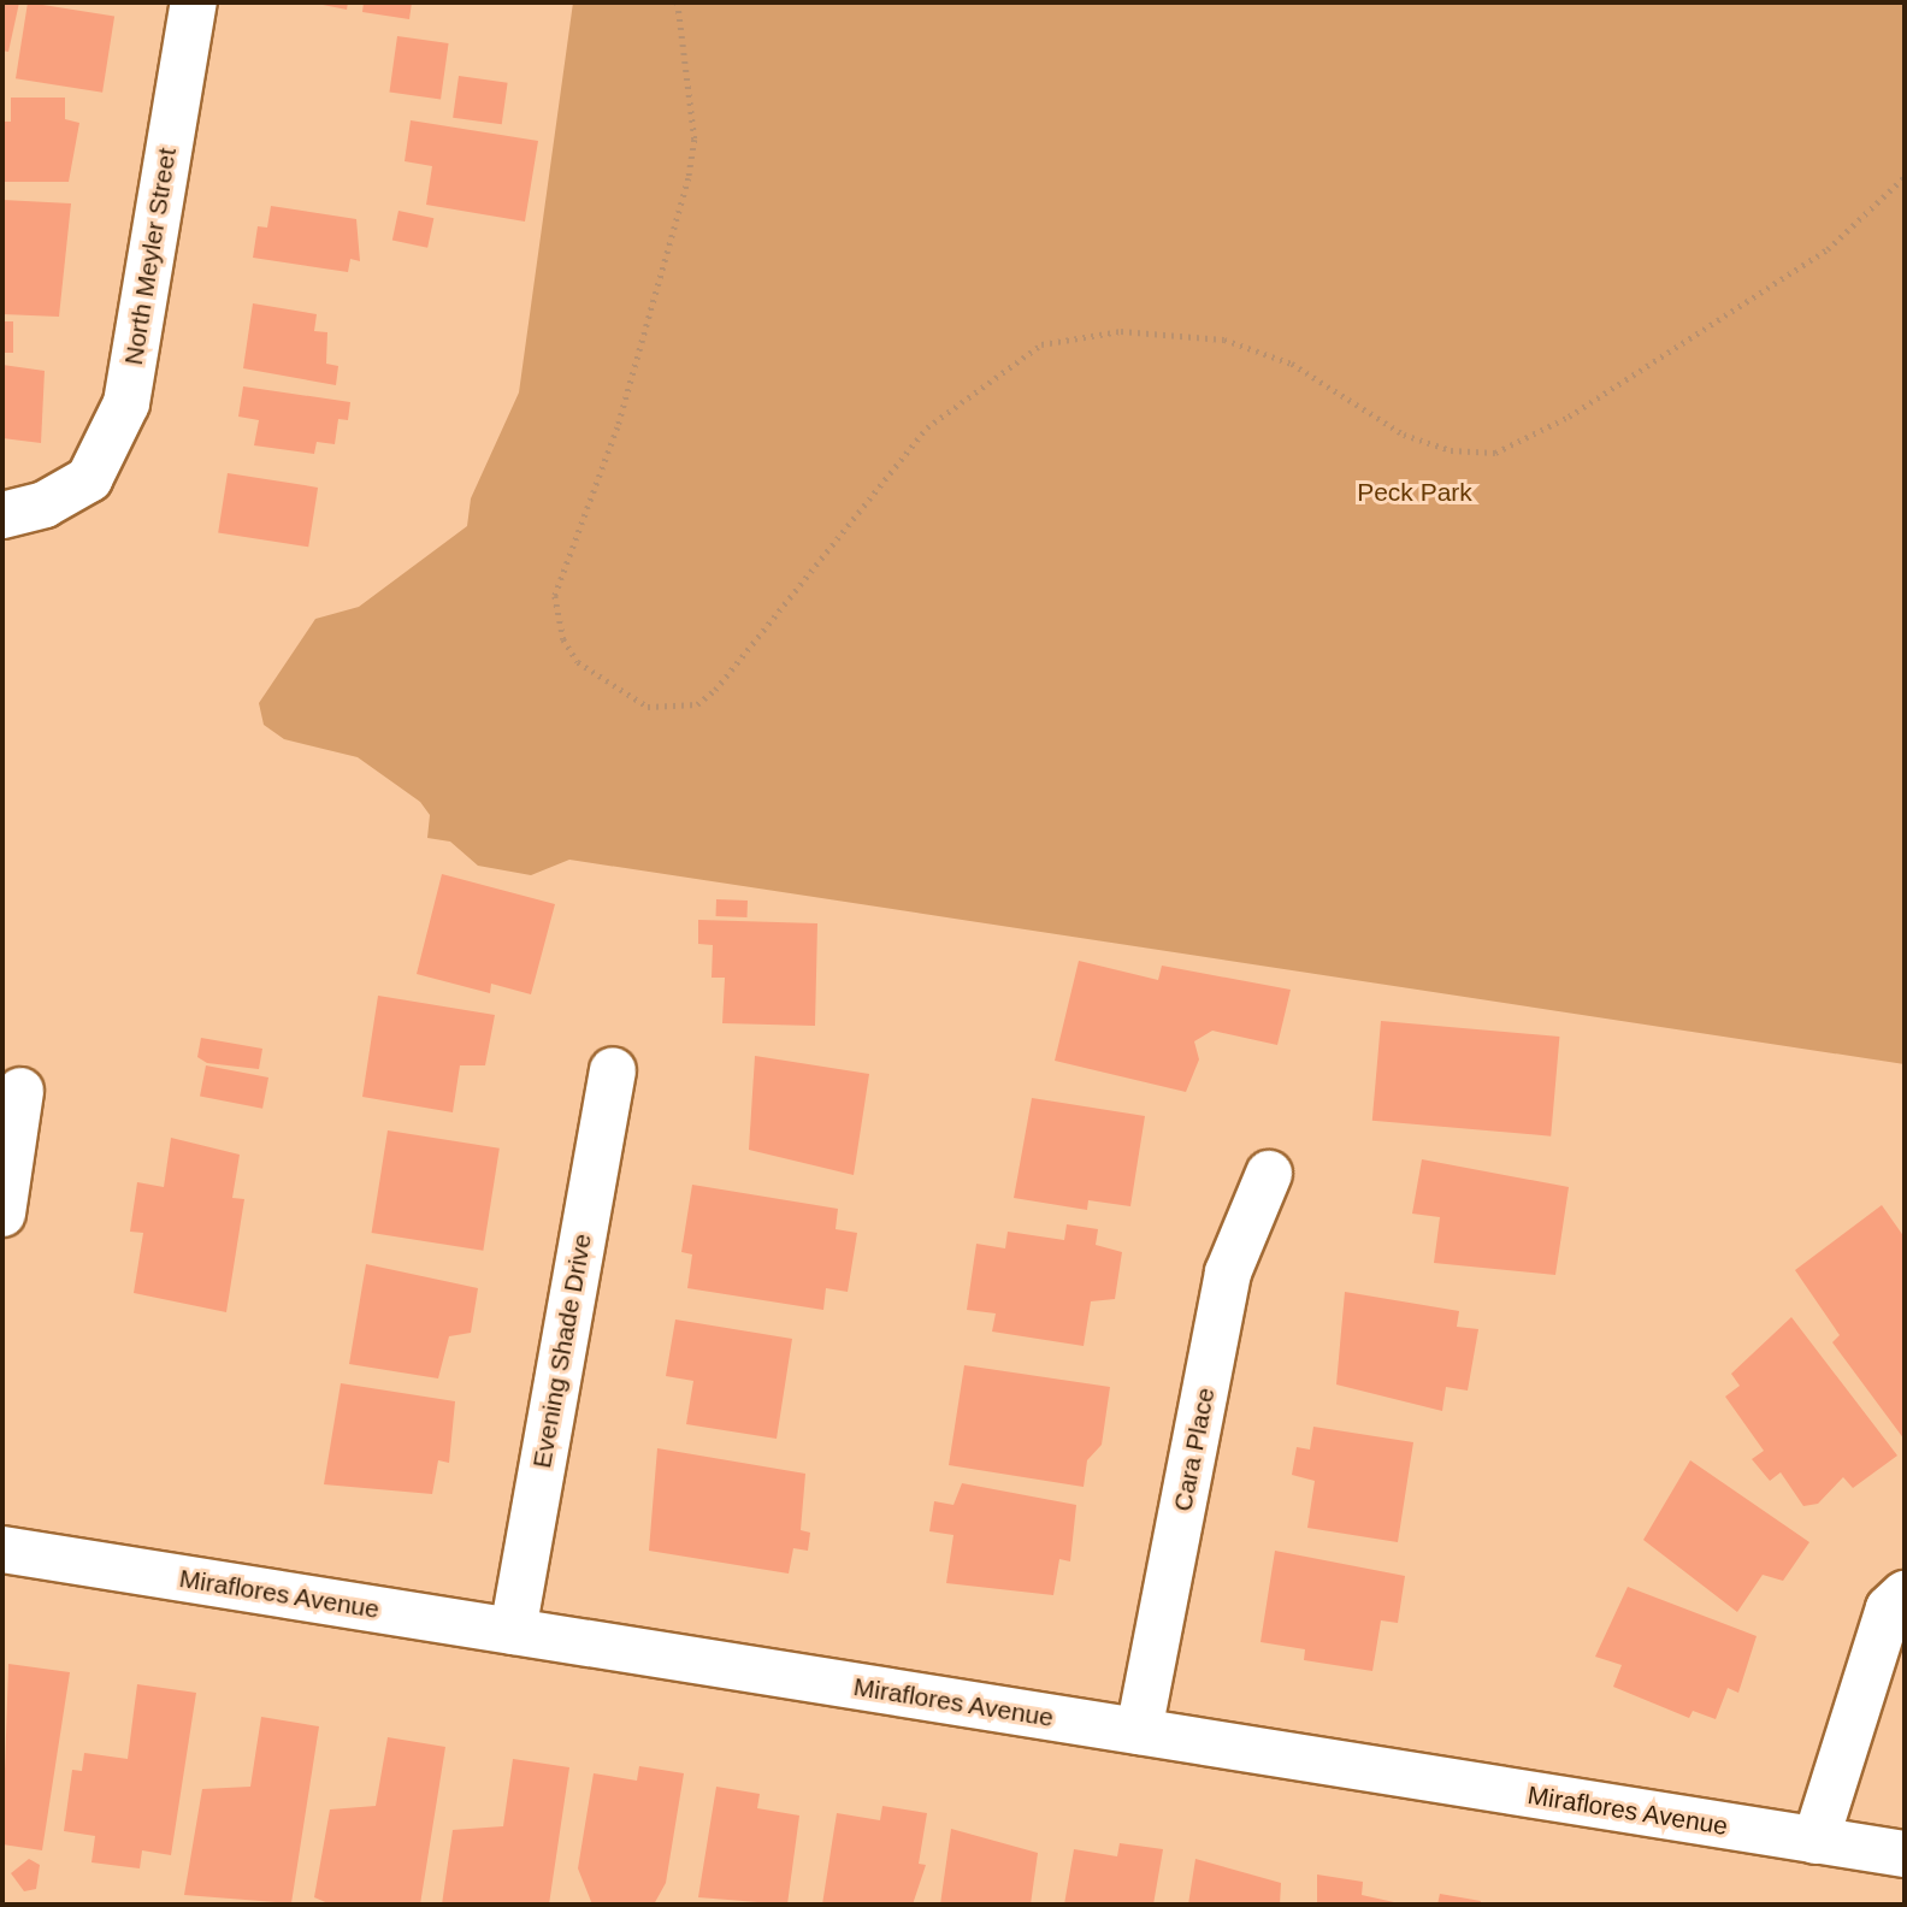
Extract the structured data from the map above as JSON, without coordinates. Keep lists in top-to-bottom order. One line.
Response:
{"streets":{"street":["North Meyler Street","Evening Shade Drive","Cara Place","Miraflores Avenue"]},"crossings":[["Evening Shade Drive","Miraflores Avenue"],["Cara Place","Miraflores Avenue"]],"parks":["Peck Park"]}
